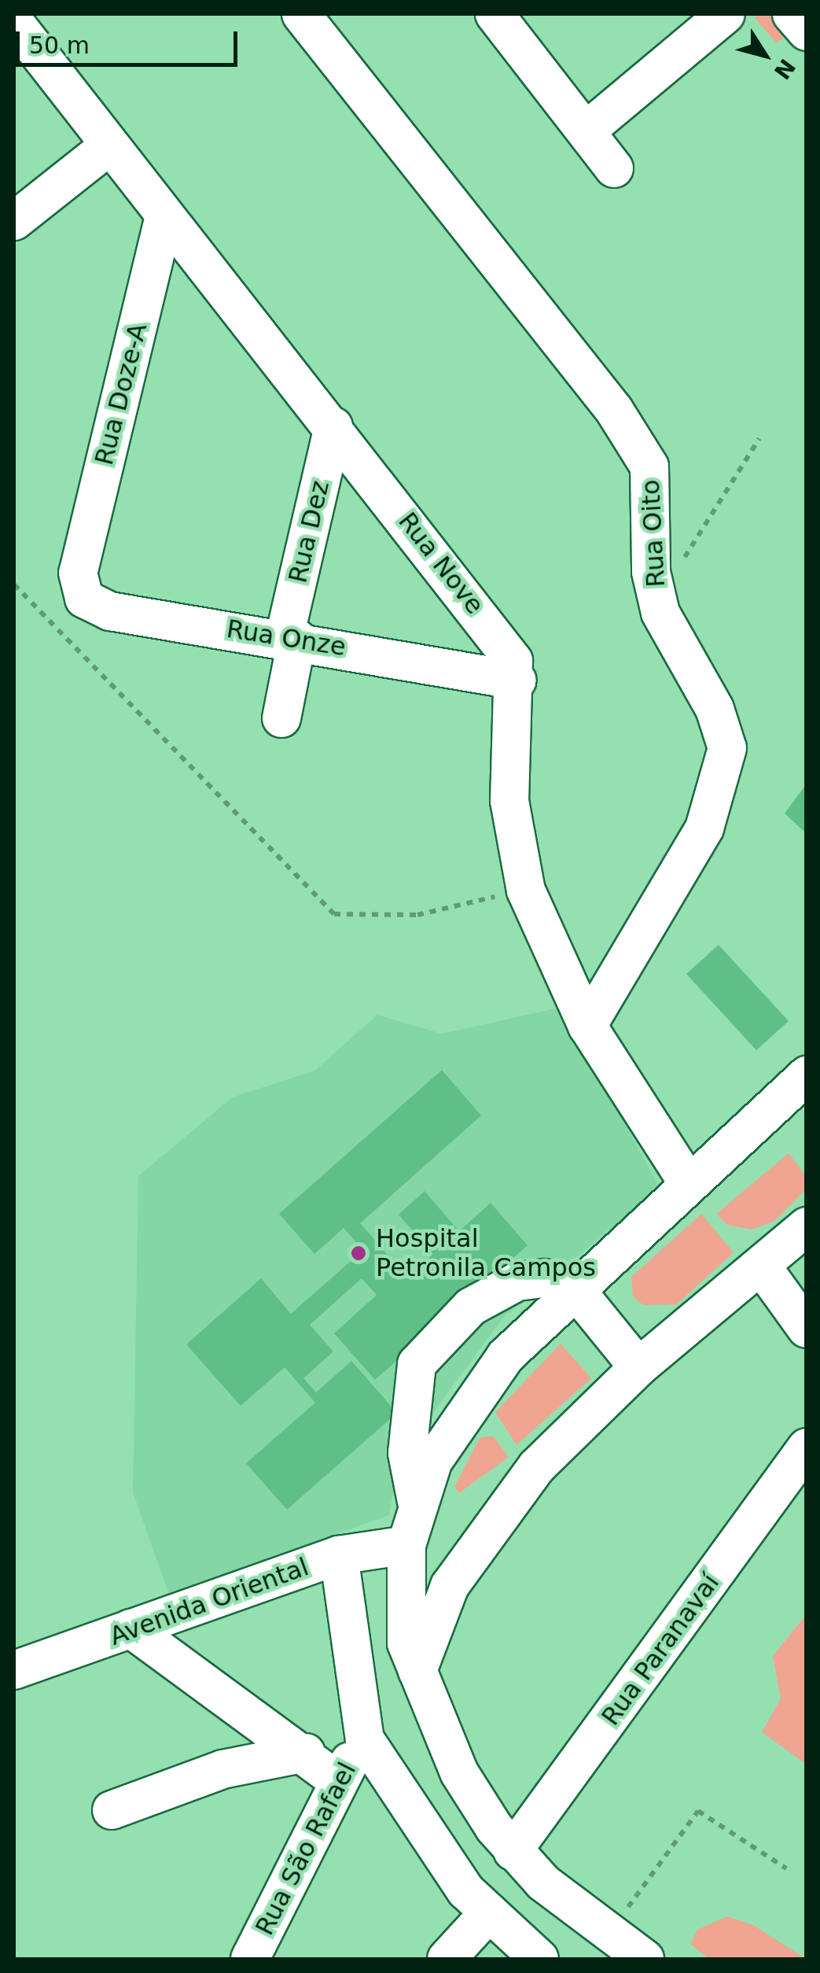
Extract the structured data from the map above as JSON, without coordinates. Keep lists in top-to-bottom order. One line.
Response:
{"streets":{"street":["Rua Doze-A","Rua Dez","Rua Oito","Rua Nove","Rua Onze","Avenida Oriental","Rua Paranavaí","Rua São Rafael"]},"crossings":[["Rua Doze-A","Rua Nove"],["Rua Doze-A","Rua Onze"],["Rua Dez","Rua Nove"],["Rua Dez","Rua Onze"],["Rua Oito","Rua Nove"],["Rua Nove","Rua Onze"]],"places":["Hospital Petronila Campos"],"scale_bar":"50 m","north":"bottom right"}
